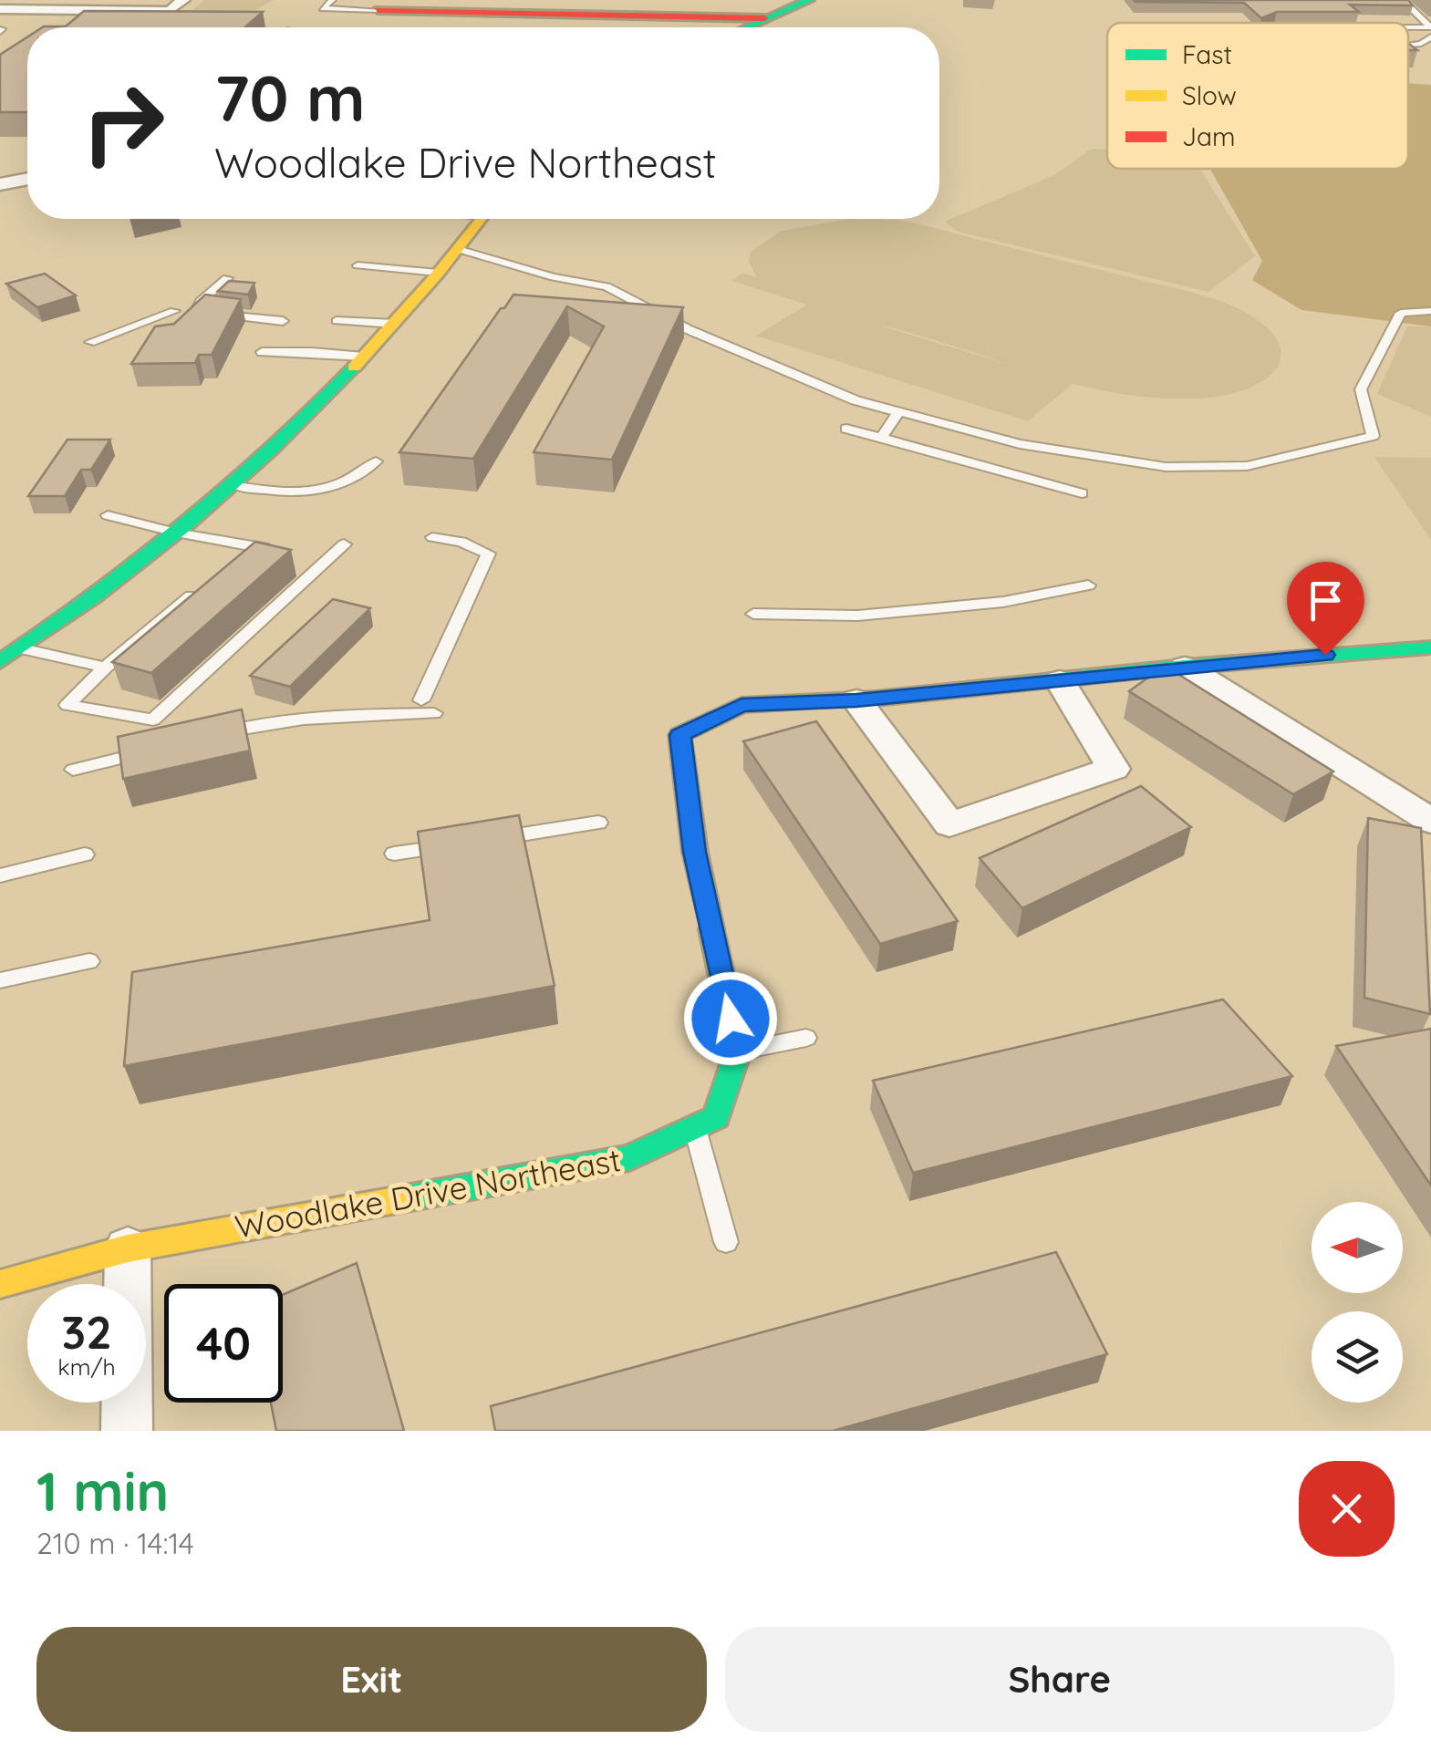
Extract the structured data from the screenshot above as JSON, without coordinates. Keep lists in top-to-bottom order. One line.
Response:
{"streets":{"street":["Woodlake Drive Northeast"]},"legend":["Fast","Slow","Jam"],"north":"left","page":{"turn":["70 m","Woodlake Drive Northeast"],"speed":"32 km/h","limit":"40","heading":["1 min","210 m · 14:14"],"buttons":["Exit","Share"]}}
